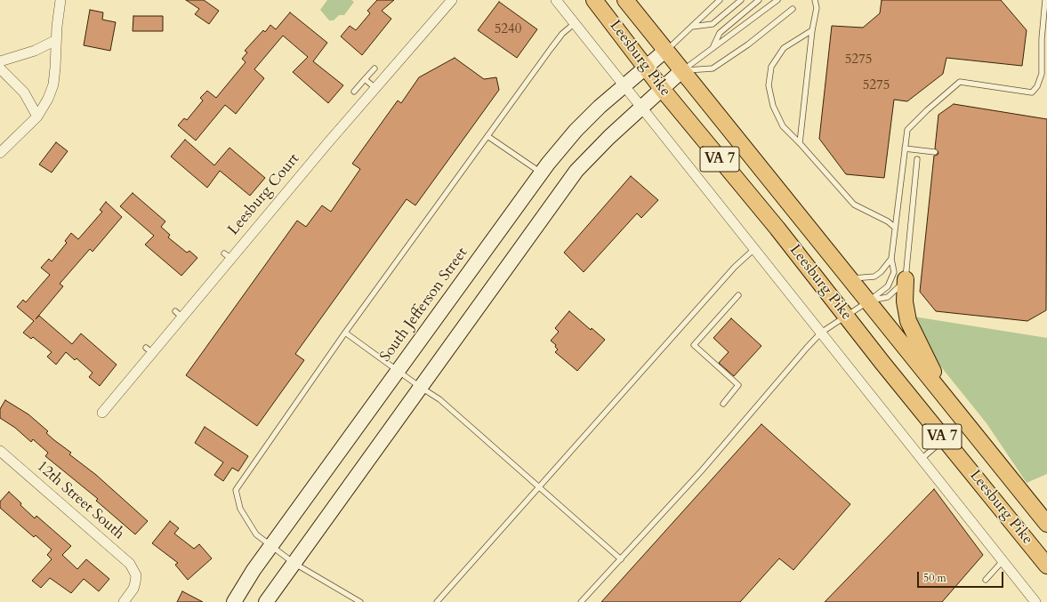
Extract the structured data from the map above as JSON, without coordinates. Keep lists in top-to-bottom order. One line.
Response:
{"streets":{"main road":["Leesburg Pike","VA 7"],"street":["Leesburg Court","South Jefferson Street","12th Street South"]},"crossings":[["Leesburg Pike","South Jefferson Street"]],"house_numbers":["5240","5275","5275"],"scale_bar":"50 m"}
